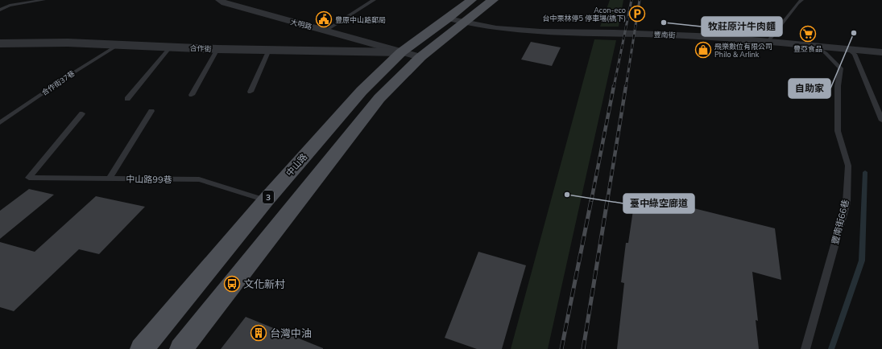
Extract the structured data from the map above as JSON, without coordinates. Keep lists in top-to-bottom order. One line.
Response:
{"streets":{"main road":["中山路","3"],"street":["大明路","豐南街","合作街"],"lane":["合作街37巷","中山路99巷","豐南街66巷"]},"crossings":[["大明路","合作街"],["大明路","中山路"],["豐南街","中山路"],["豐南街","豐南街66巷"],["合作街","合作街37巷"],["合作街","中山路"],["中山路","中山路99巷"]],"places":{"parking":["Acon-eco 台中栗林停5 停車場(橋下)"],"public building":["豐原中山路郵局"],"other":["牧莊原汁牛肉麵","自助家","臺中綠空廊道"],"supermarket":["豐亞食品"],"shop":["飛樂數位有限公司 Philo & Arlink"],"bus stop":["文化新村"],"building":["台灣中油"]}}
